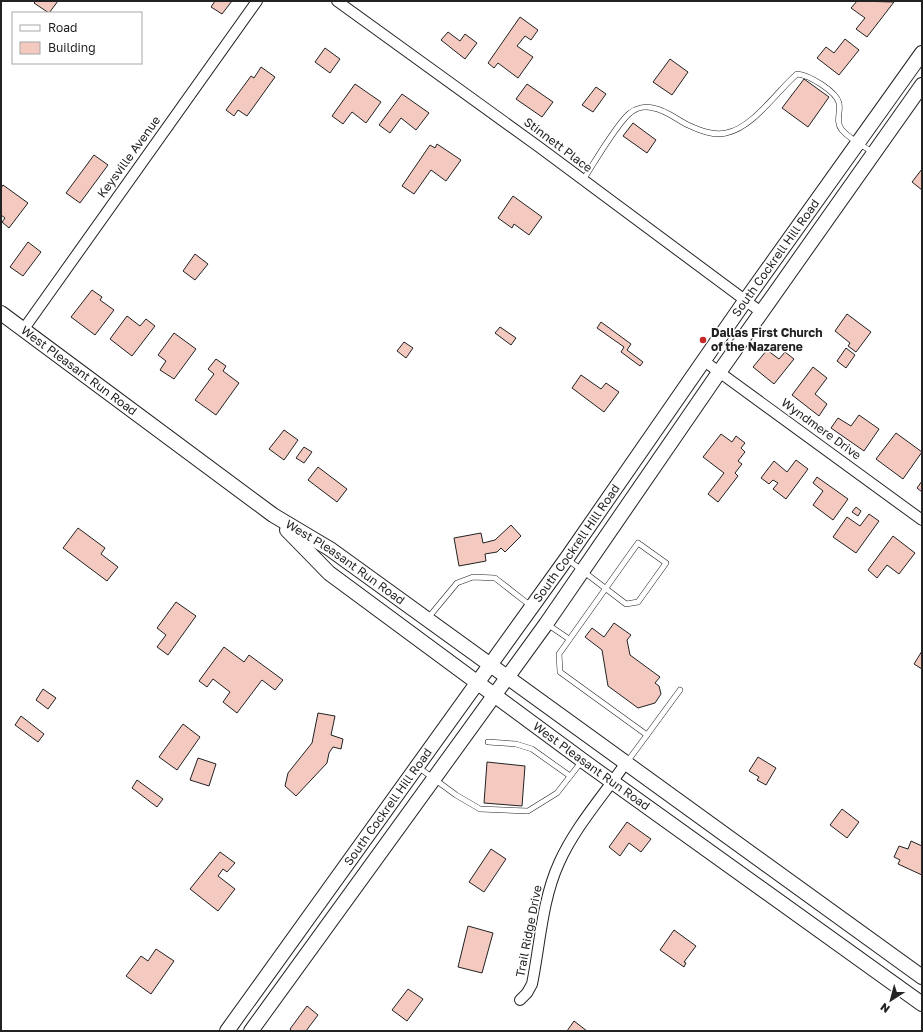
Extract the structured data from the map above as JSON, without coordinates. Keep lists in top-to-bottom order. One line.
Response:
{"streets":{"main road":["South Cockrell Hill Road","West Pleasant Run Road"],"street":["Stinnett Place","Keysville Avenue","Wyndmere Drive","Trail Ridge Drive"]},"crossings":[["Stinnett Place","South Cockrell Hill Road"],["Keysville Avenue","West Pleasant Run Road"],["South Cockrell Hill Road","West Pleasant Run Road"],["South Cockrell Hill Road","Wyndmere Drive"],["West Pleasant Run Road","Trail Ridge Drive"]],"places":["Dallas First Church of the Nazarene"],"legend":["Road","Building"],"north":"bottom left"}
